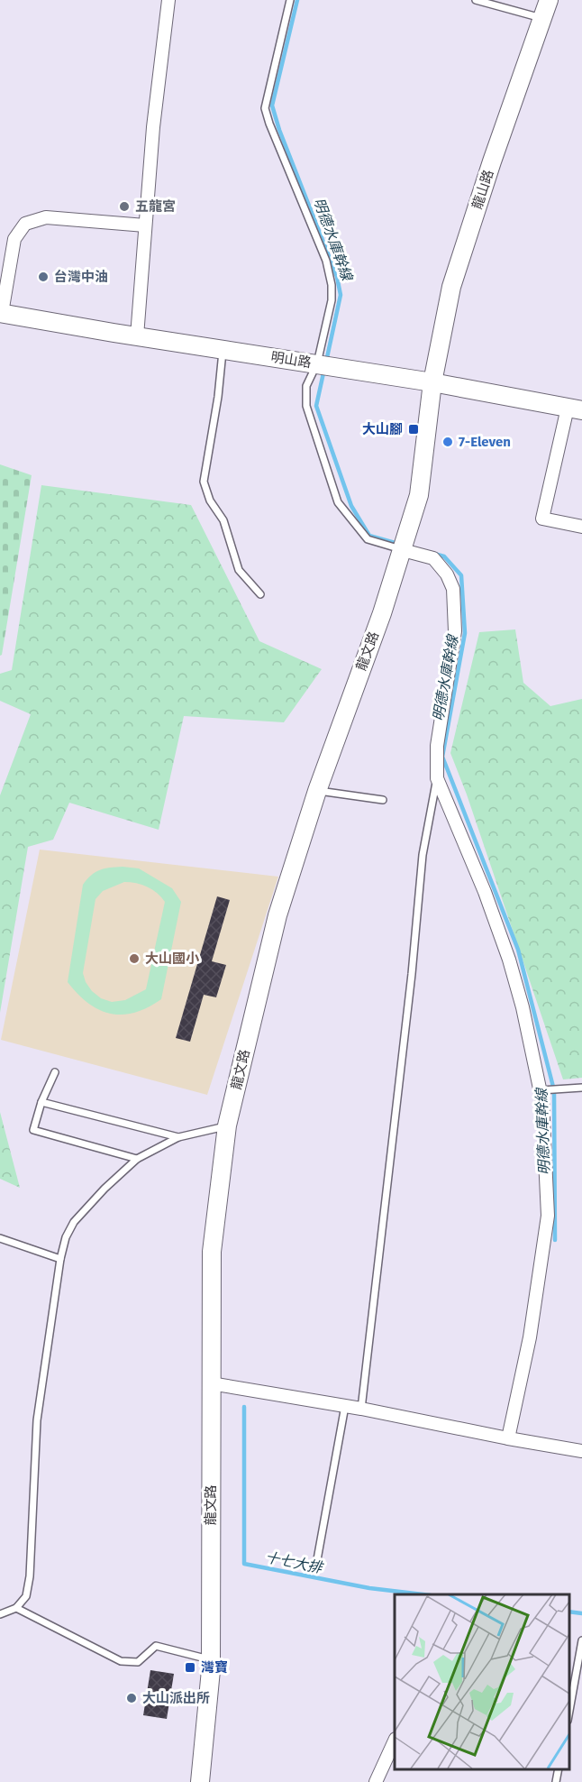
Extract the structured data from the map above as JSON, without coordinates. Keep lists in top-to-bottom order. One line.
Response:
{"streets":{"street":["龍山路","明山路","龍文路"]},"crossings":[["龍山路","明山路"],["龍山路","龍文路"],["明山路","龍文路"]],"water":["明德水庫幹線","十七大排"],"places":{"other":["五龍宮","台灣中油","7-Eleven","大山國小","大山派出所"],"transit":["大山腳","灣寶"]}}
